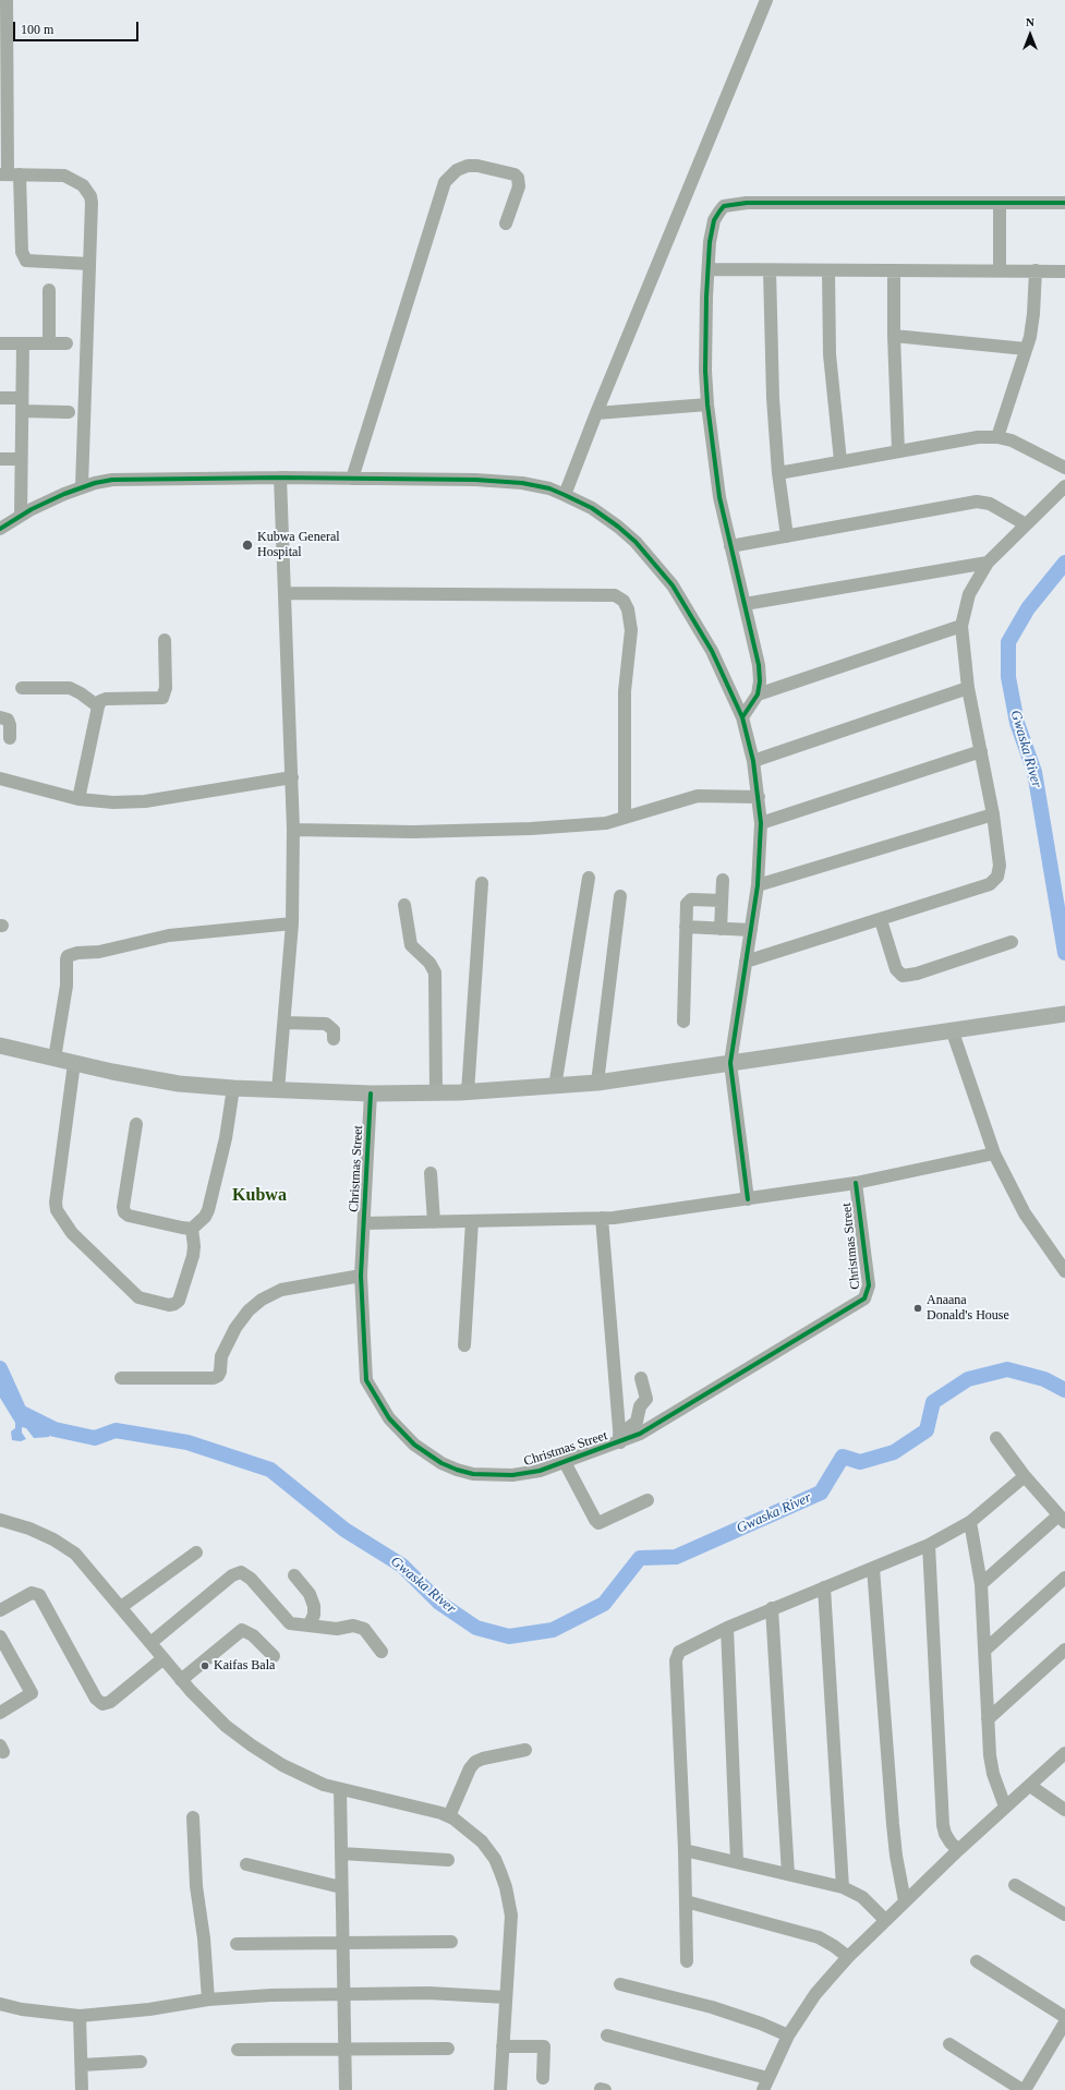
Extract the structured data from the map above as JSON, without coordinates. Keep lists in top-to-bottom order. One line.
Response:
{"streets":{"street":["Christmas Street"]},"districts":["Kubwa"],"water":["Gwaska River"],"places":["Kubwa General Hospital","Anaana Donald's House","Kaifas Bala"],"scale_bar":"100 m","north":"top"}
